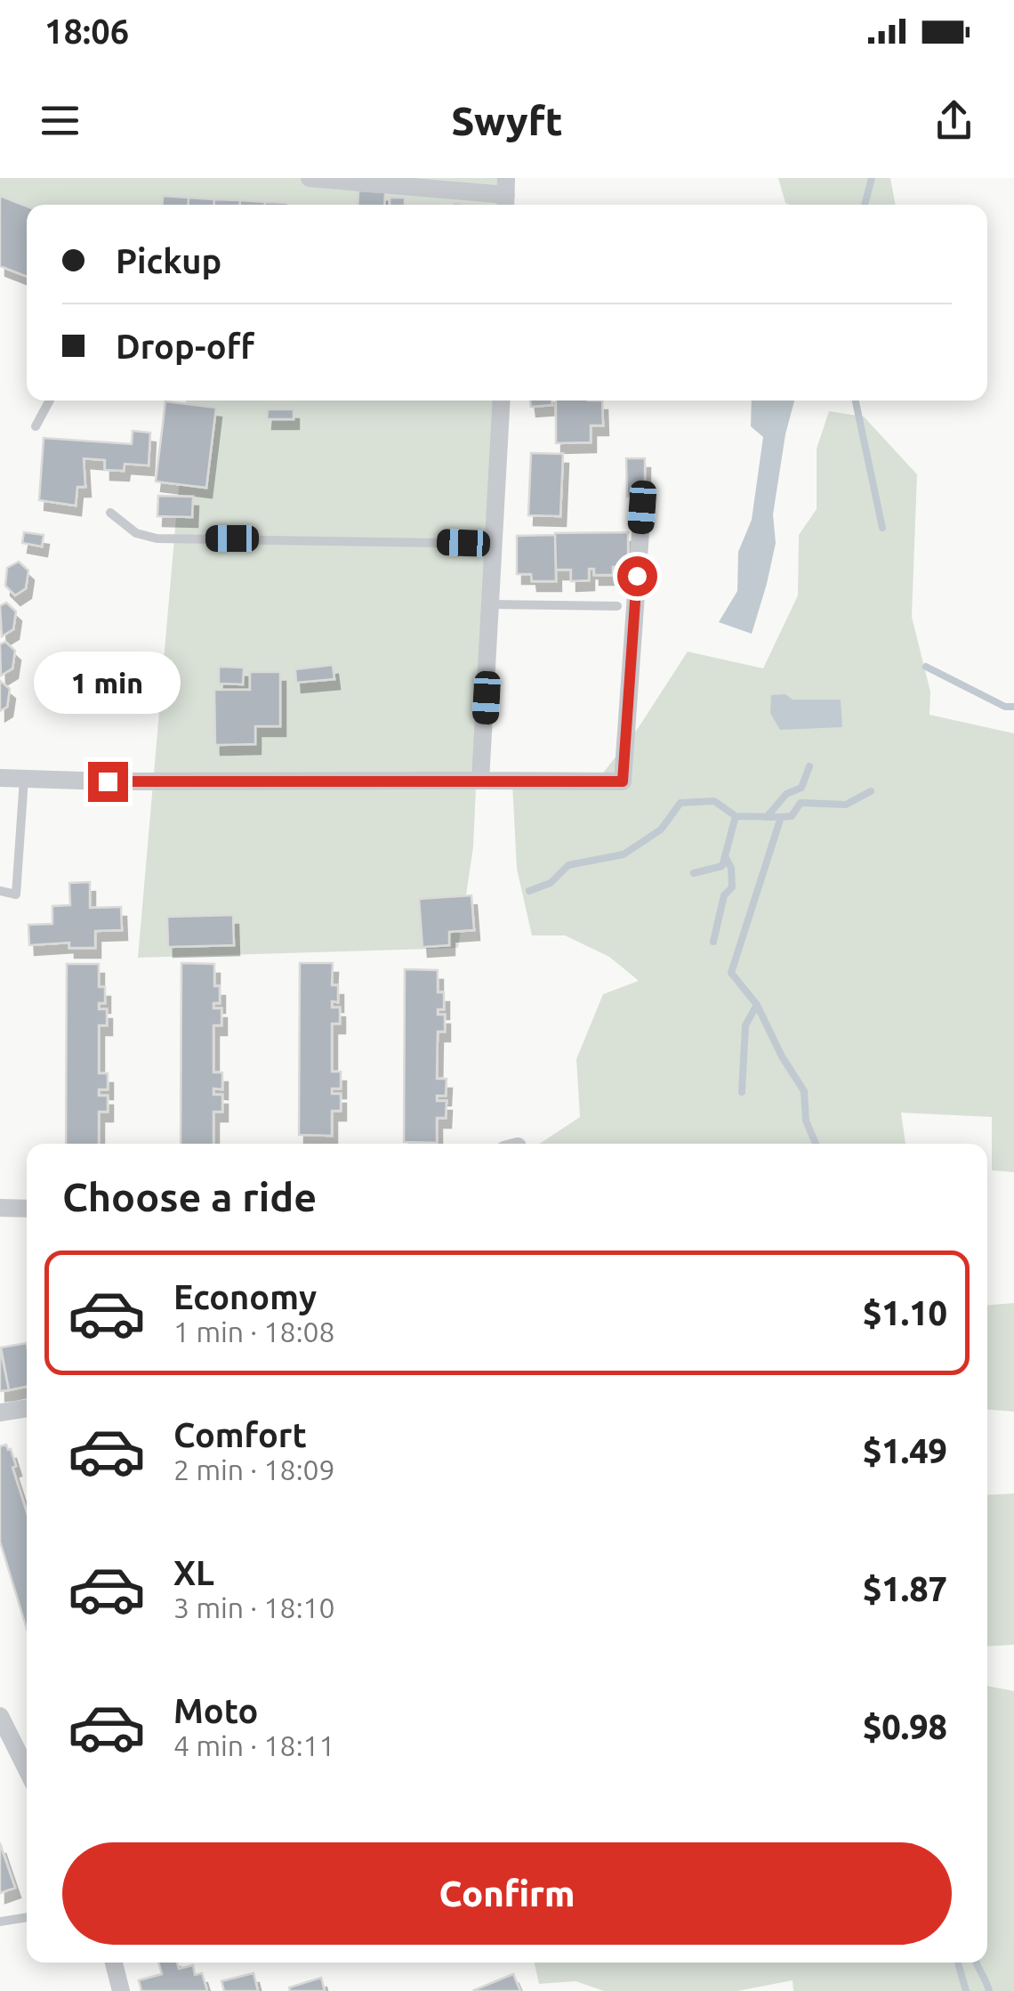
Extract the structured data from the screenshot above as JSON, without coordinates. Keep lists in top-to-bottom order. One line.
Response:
{"page":{"status":"18:06","header":"Swyft","banner":["Pickup","Drop-off"],"bubble":"1 min","heading":"Choose a ride","list":[{"name":"Economy","note":"1 min · 18:08","value":"$1.10"},{"name":"Comfort","note":"2 min · 18:09","value":"$1.49"},{"name":"XL","note":"3 min · 18:10","value":"$1.87"},{"name":"Moto","note":"4 min · 18:11","value":"$0.98"}],"buttons":"Confirm"}}
